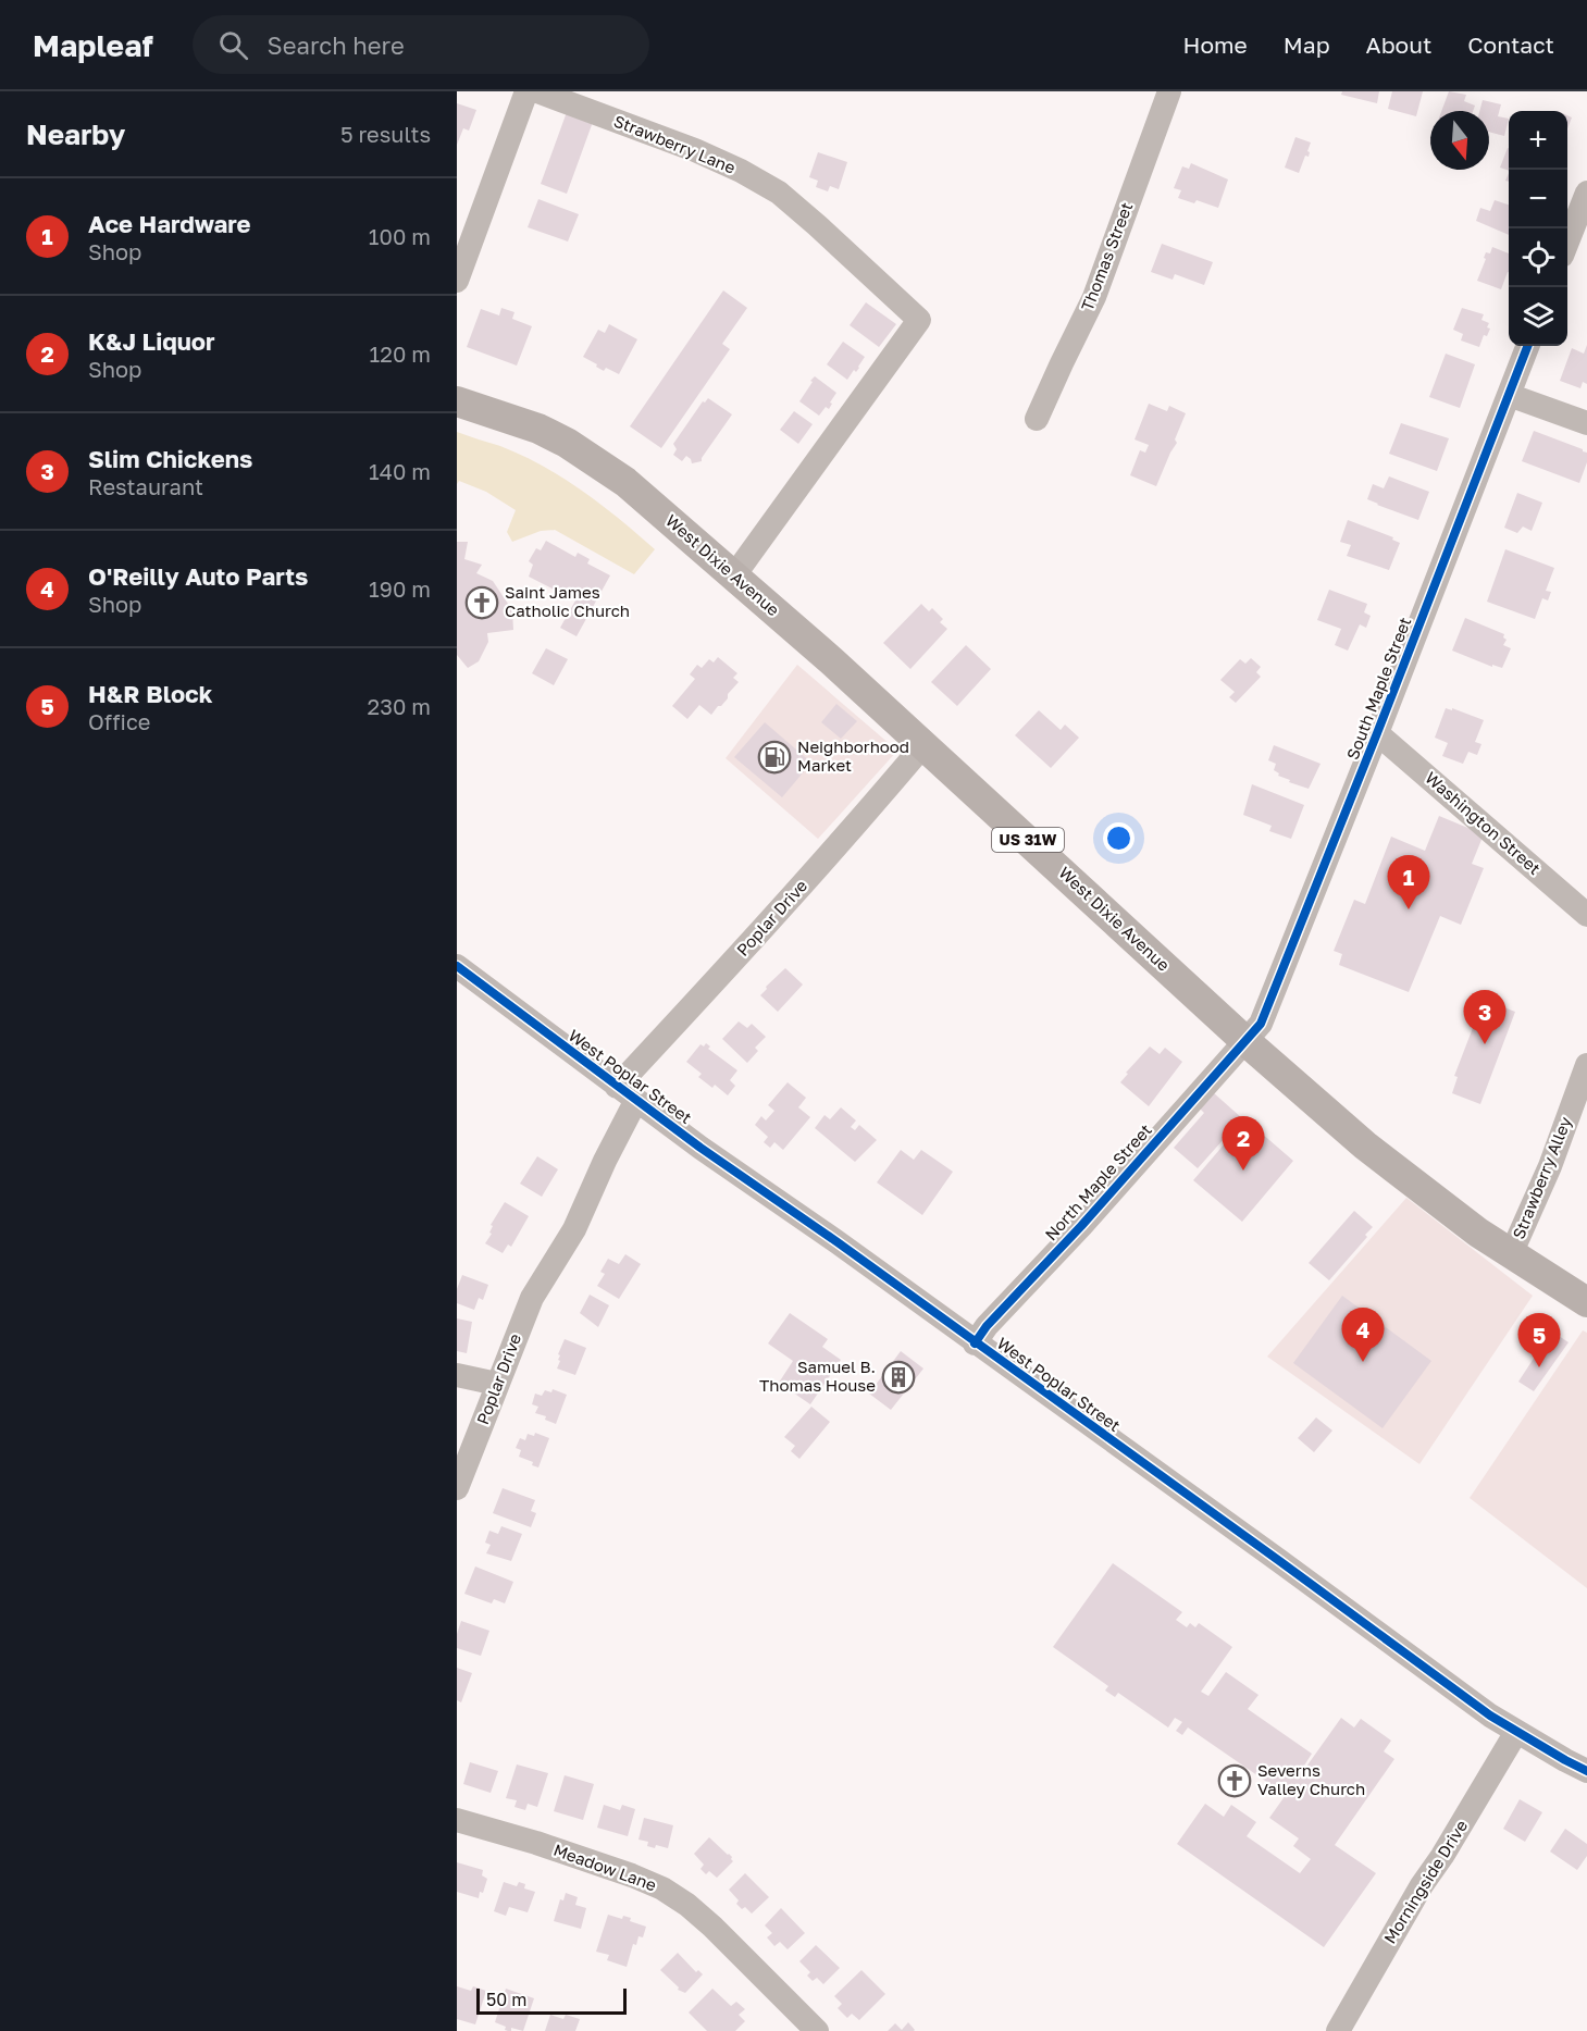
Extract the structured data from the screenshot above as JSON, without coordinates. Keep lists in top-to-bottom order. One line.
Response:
{"streets":{"main road":["West Dixie Avenue","US 31W"],"street":["Strawberry Lane","Thomas Street","South Maple Street","Washington Street","Poplar Drive","West Poplar Street","Strawberry Alley","North Maple Street","Meadow Lane","Morningside Drive"]},"crossings":[["Strawberry Lane","West Dixie Avenue"],["West Dixie Avenue","South Maple Street"],["West Dixie Avenue","Poplar Drive"],["West Dixie Avenue","Strawberry Alley"],["West Dixie Avenue","North Maple Street"],["South Maple Street","Washington Street"],["South Maple Street","North Maple Street"],["Poplar Drive","West Poplar Street"],["West Poplar Street","North Maple Street"],["West Poplar Street","Morningside Drive"]],"places":{"church":["Saint James Catholic Church","Severns Valley Church"],"fuel station":["Neighborhood Market"],"building":["Samuel B. Thomas House"]},"scale_bar":"50 m","north":"bottom","page":{"header":"Mapleaf","search":"Search here","nav":["Home","Map","About","Contact"],"heading":["Nearby","5 results"],"map_buttons":["+","−"],"list":[{"mark":"1","name":"Ace Hardware","note":"Shop","value":"100 m"},{"mark":"2","name":"K&J Liquor","note":"Shop","value":"120 m"},{"mark":"3","name":"Slim Chickens","note":"Restaurant","value":"140 m"},{"mark":"4","name":"O'Reilly Auto Parts","note":"Shop","value":"190 m"},{"mark":"5","name":"H&R Block","note":"Office","value":"230 m"}],"pins":["1","3","2","4","5"],"scale":"50 m"}}
